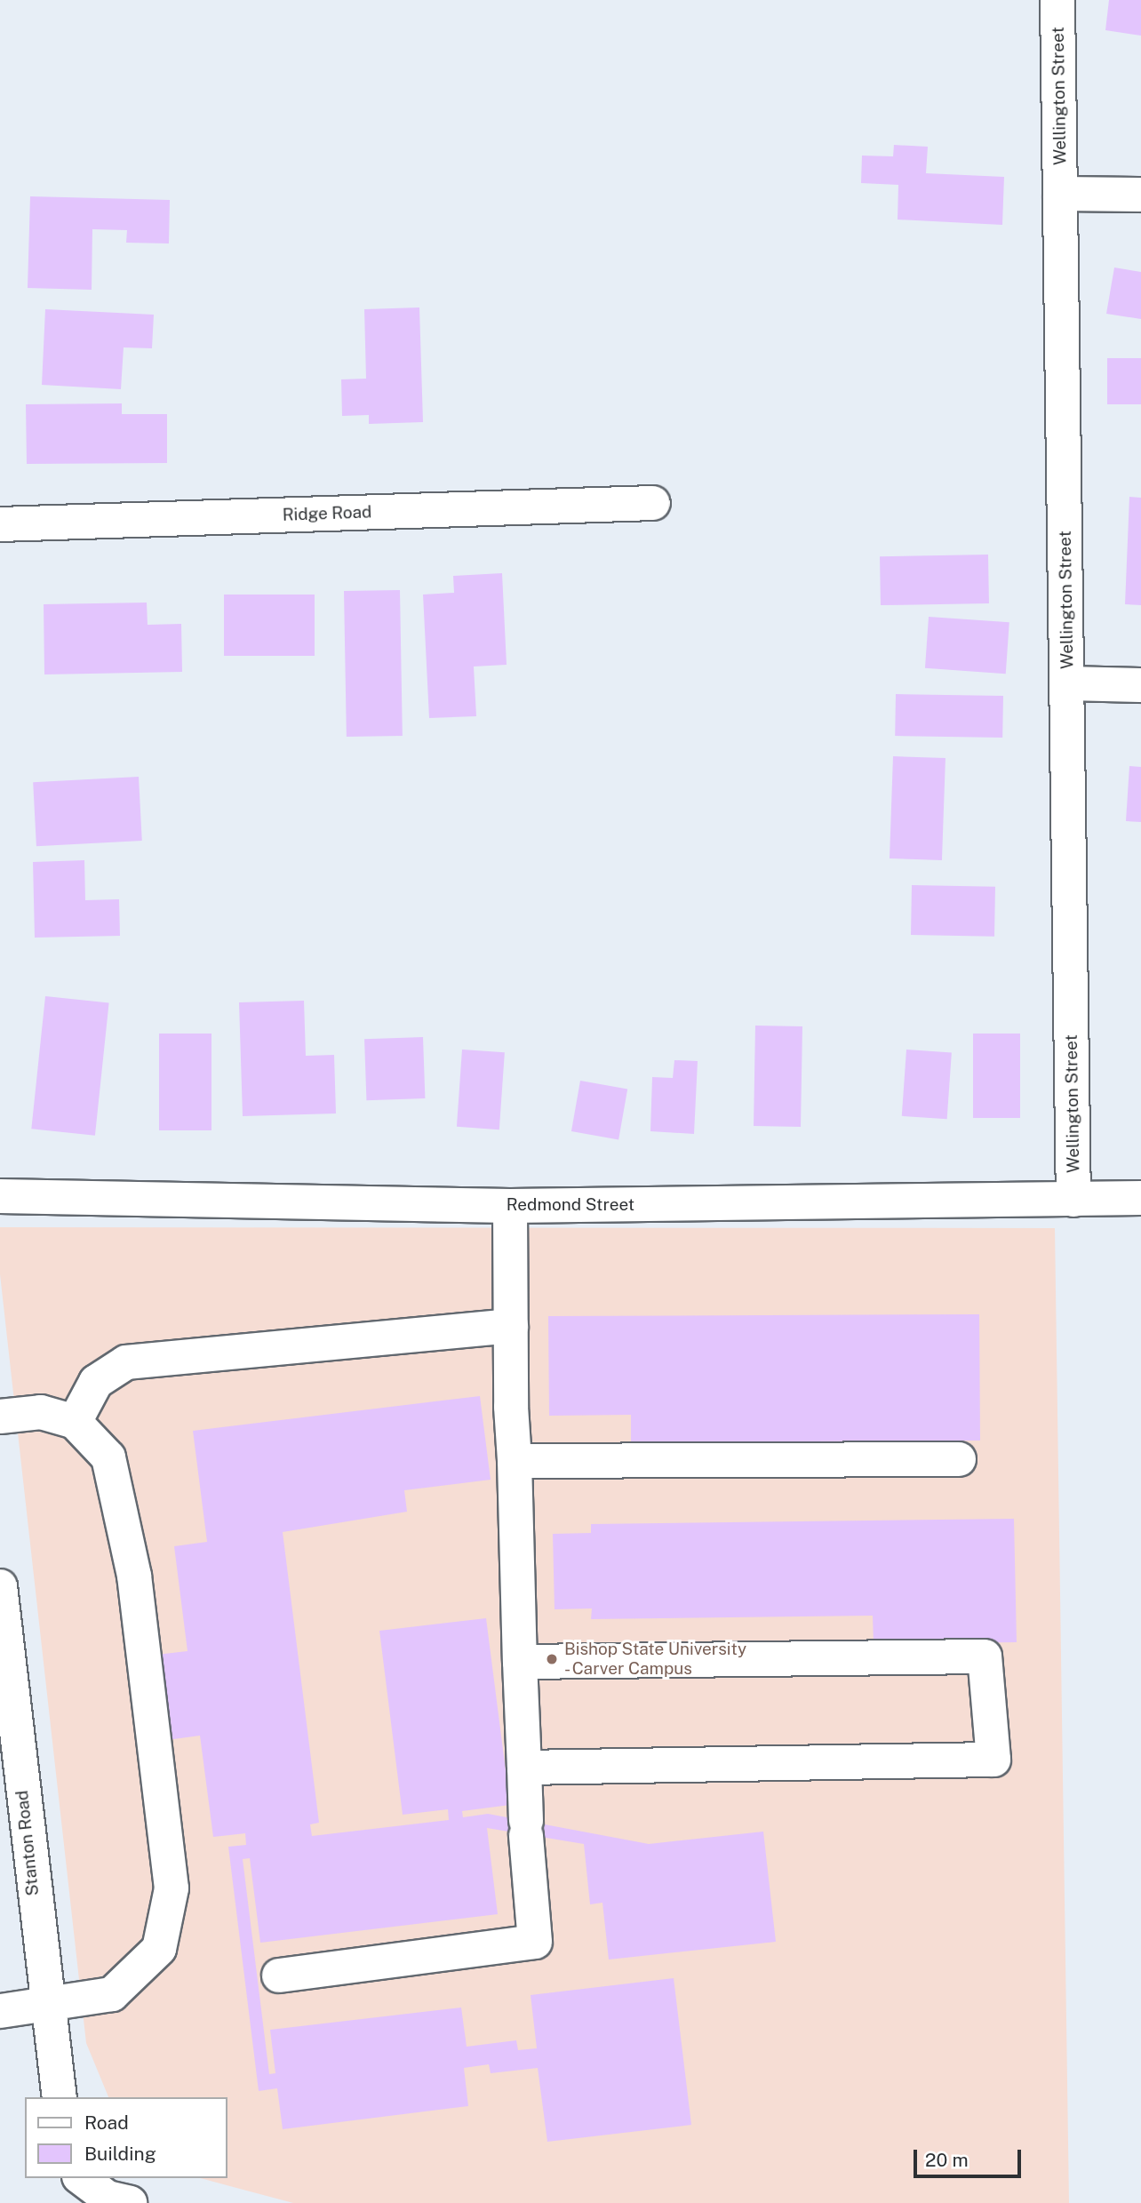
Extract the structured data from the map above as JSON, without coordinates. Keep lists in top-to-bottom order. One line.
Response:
{"streets":{"street":["Wellington Street","Ridge Road","Redmond Street","Stanton Road"]},"crossings":[["Wellington Street","Redmond Street"]],"places":["Bishop State University - Carver Campus"],"legend":["Road","Building"],"scale_bar":"20 m"}
